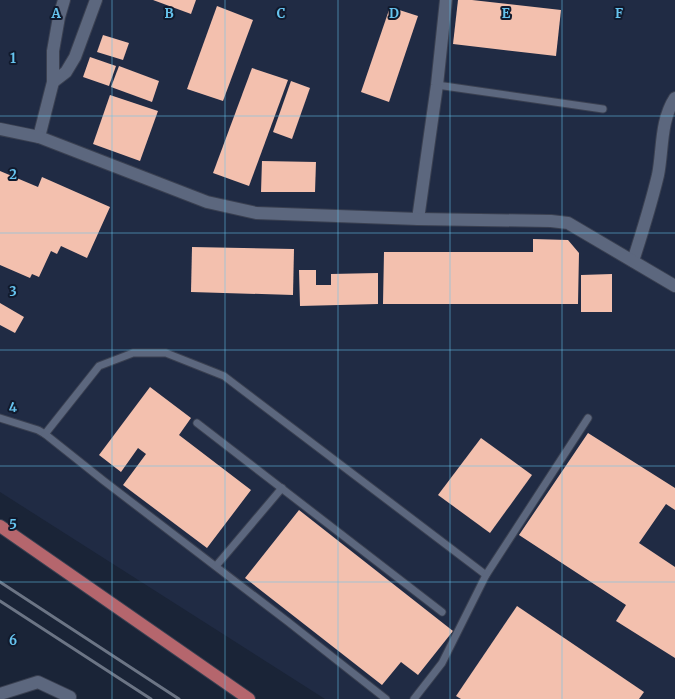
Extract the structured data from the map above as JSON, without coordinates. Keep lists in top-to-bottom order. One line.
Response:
{"grid":{"columns":["A","B","C","D","E","F"],"rows":["1","2","3","4","5","6"]}}
